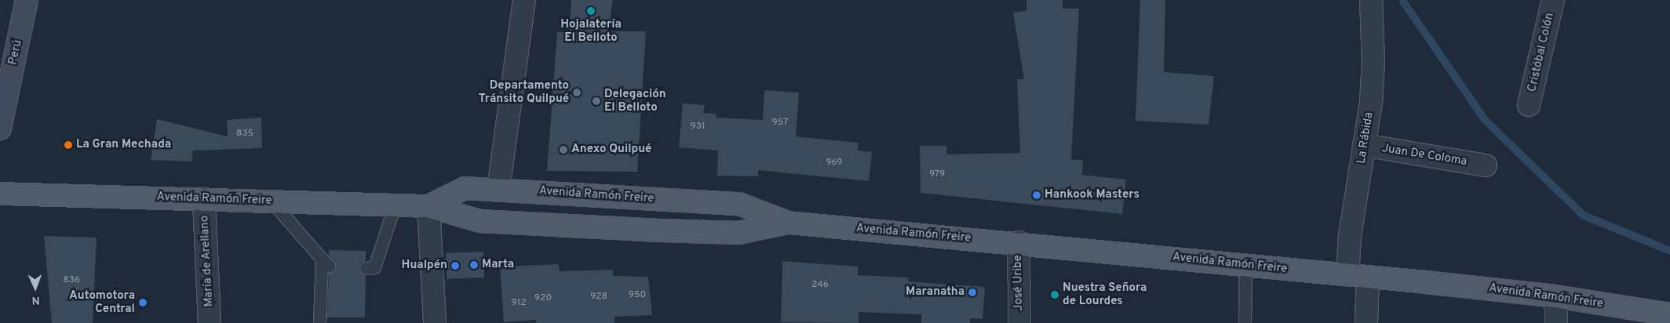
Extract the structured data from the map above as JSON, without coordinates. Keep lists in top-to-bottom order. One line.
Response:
{"streets":{"main road":["Perú","Avenida Ramón Freire"],"street":["Cristóbal Colón","La Rábida","Juan De Coloma","María de Arellano","José Uribe"]},"crossings":[["La Rábida","Juan De Coloma"],["La Rábida","Avenida Ramón Freire"],["Avenida Ramón Freire","María de Arellano"],["Avenida Ramón Freire","José Uribe"]],"places":["Hojalatería El Belloto","Departamento Tránsito Quilpué","Delegación El Belloto","La Gran Mechada","Anexo Quilpué","Hankook Masters","Marta","Hualpén","Maranatha","Nuestra Señora de Lourdes","Automotora Central"],"house_numbers":["957","931","835","969","979","836","246","950","928","920","912"],"north":"bottom"}
